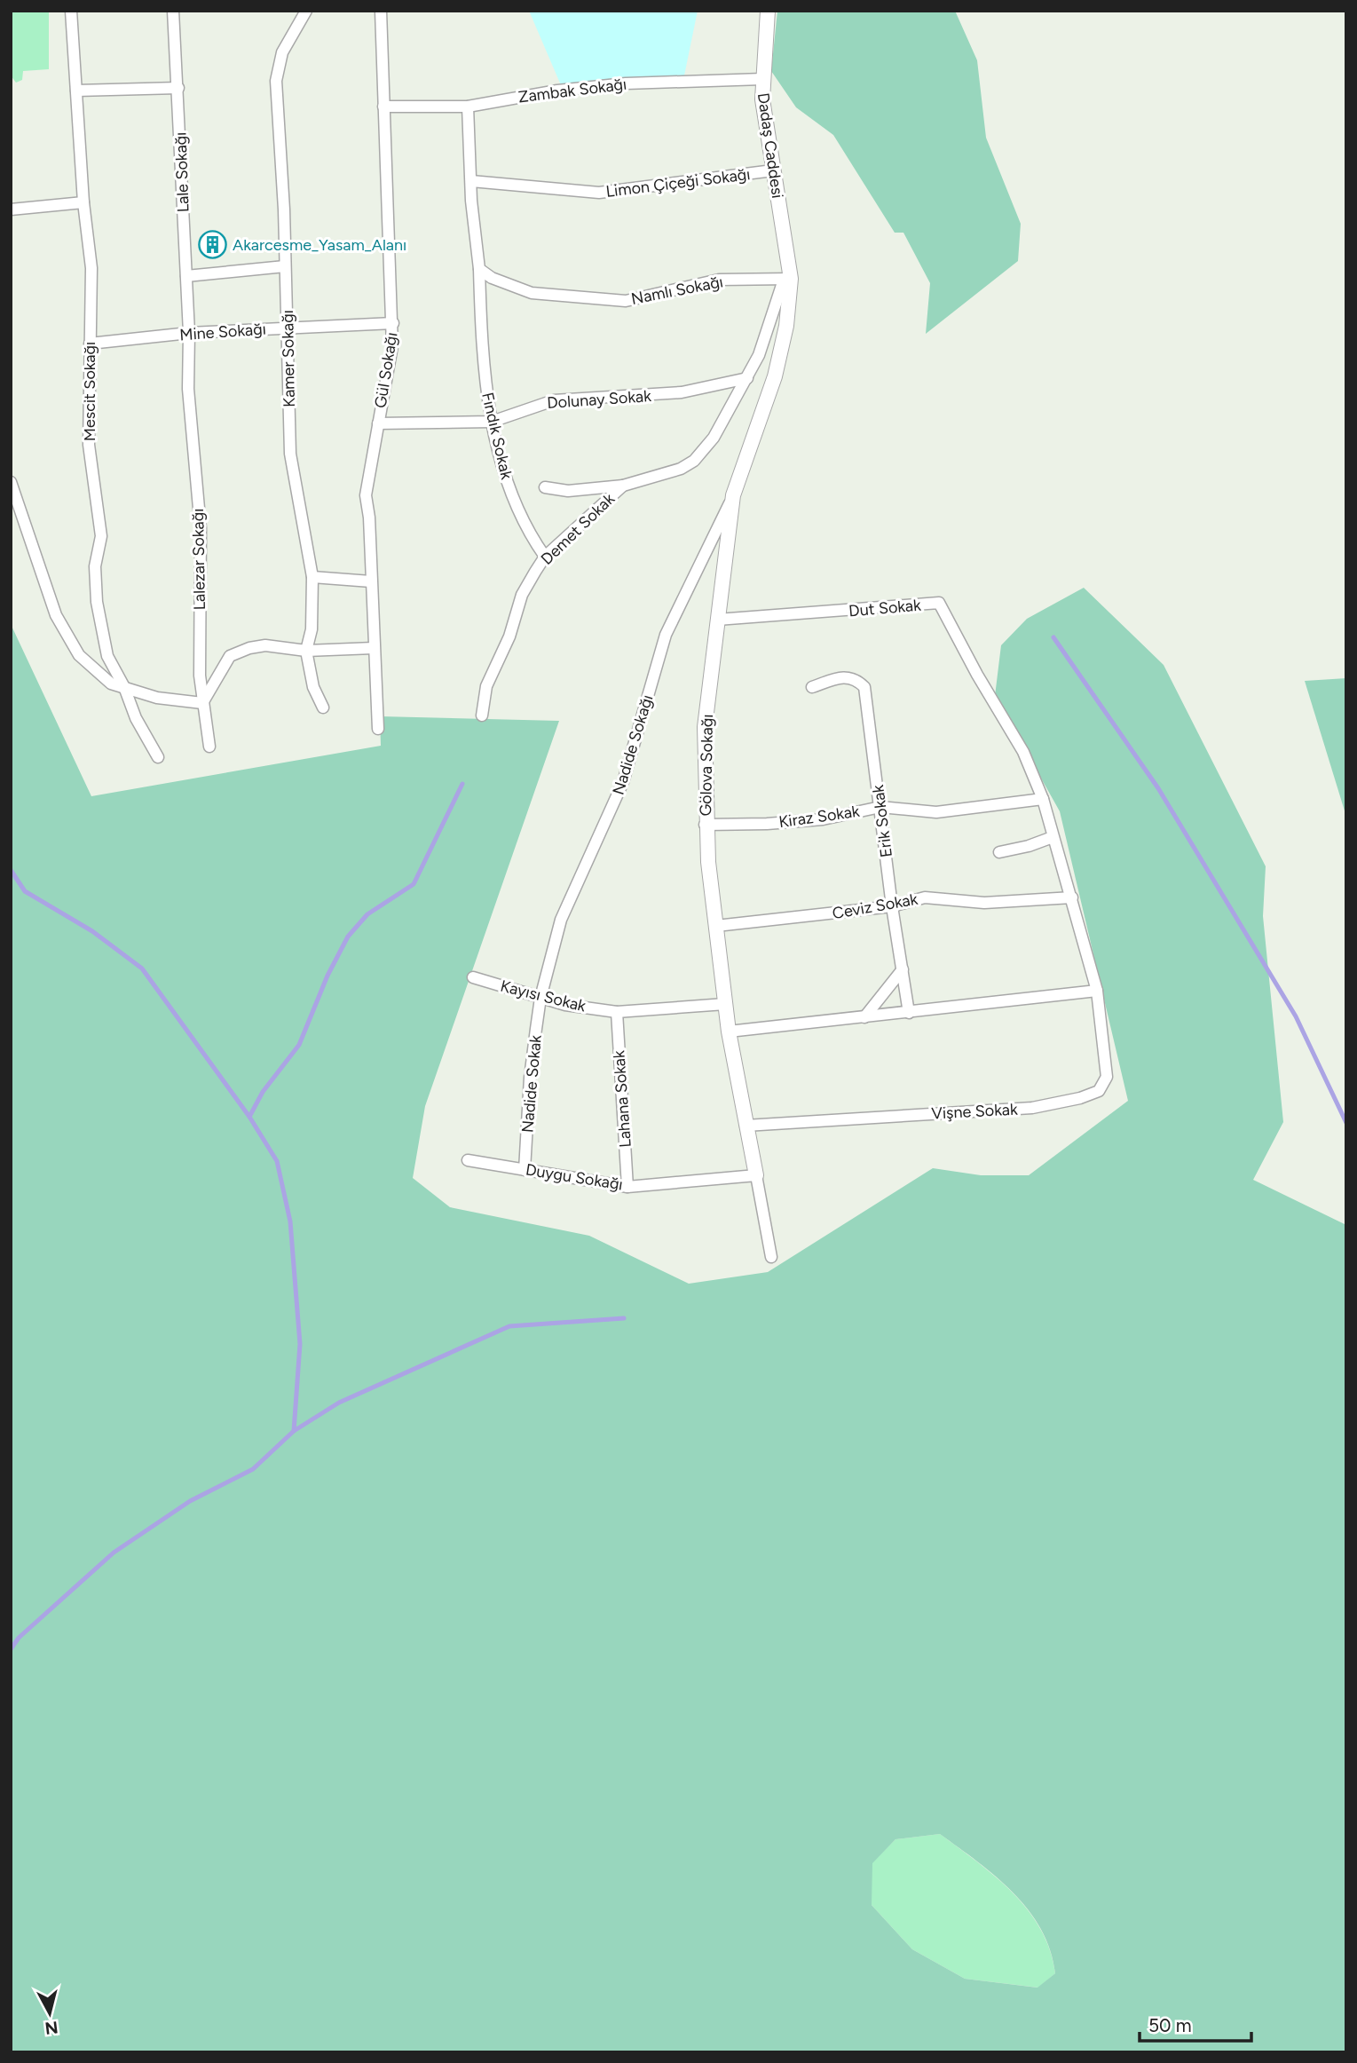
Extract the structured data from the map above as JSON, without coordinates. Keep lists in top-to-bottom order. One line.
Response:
{"streets":{"street":["Zambak Sokağı","Dadaş Caddesi","Lale Sokağı","Limon Çiçeği Sokağı","Namlı Sokağı","Mine Sokağı","Kamer Sokağı","Gül Sokağı","Mescit Sokağı","Dolunay Sokak","Fındık Sokak","Demet Sokak","Lalezar Sokağı","Dut Sokak","Nadide Sokağı","Gölova Sokağı","Kiraz Sokak","Erik Sokak","Ceviz Sokak","Kayısı Sokak","Nadide Sokak","Lahana Sokak","Vişne Sokak","Duygu Sokağı"]},"crossings":[["Zambak Sokağı","Dadaş Caddesi"],["Zambak Sokağı","Gül Sokağı"],["Dadaş Caddesi","Limon Çiçeği Sokağı"],["Dadaş Caddesi","Namlı Sokağı"],["Dadaş Caddesi","Dolunay Sokak"],["Dadaş Caddesi","Demet Sokak"],["Dadaş Caddesi","Gölova Sokağı"],["Lale Sokağı","Mine Sokağı"],["Lale Sokağı","Lalezar Sokağı"],["Namlı Sokağı","Fındık Sokak"],["Namlı Sokağı","Gölova Sokağı"],["Mine Sokağı","Kamer Sokağı"],["Mine Sokağı","Gül Sokağı"],["Mine Sokağı","Mescit Sokağı"],["Mine Sokağı","Lalezar Sokağı"],["Gül Sokağı","Dolunay Sokak"],["Dolunay Sokak","Fındık Sokak"],["Fındık Sokak","Demet Sokak"],["Dut Sokak","Gölova Sokağı"],["Dut Sokak","Vişne Sokak"],["Nadide Sokağı","Gölova Sokağı"],["Nadide Sokağı","Kayısı Sokak"],["Nadide Sokağı","Nadide Sokak"],["Gölova Sokağı","Kiraz Sokak"],["Gölova Sokağı","Ceviz Sokak"],["Gölova Sokağı","Kayısı Sokak"],["Gölova Sokağı","Vişne Sokak"],["Gölova Sokağı","Duygu Sokağı"],["Kiraz Sokak","Erik Sokak"],["Kiraz Sokak","Vişne Sokak"],["Erik Sokak","Ceviz Sokak"],["Ceviz Sokak","Vişne Sokak"],["Kayısı Sokak","Nadide Sokak"],["Kayısı Sokak","Lahana Sokak"],["Nadide Sokak","Duygu Sokağı"],["Lahana Sokak","Duygu Sokağı"]],"places":{"building":["Akarcesme_Yasam_Alanı"]},"scale_bar":"50 m","north":"bottom"}
